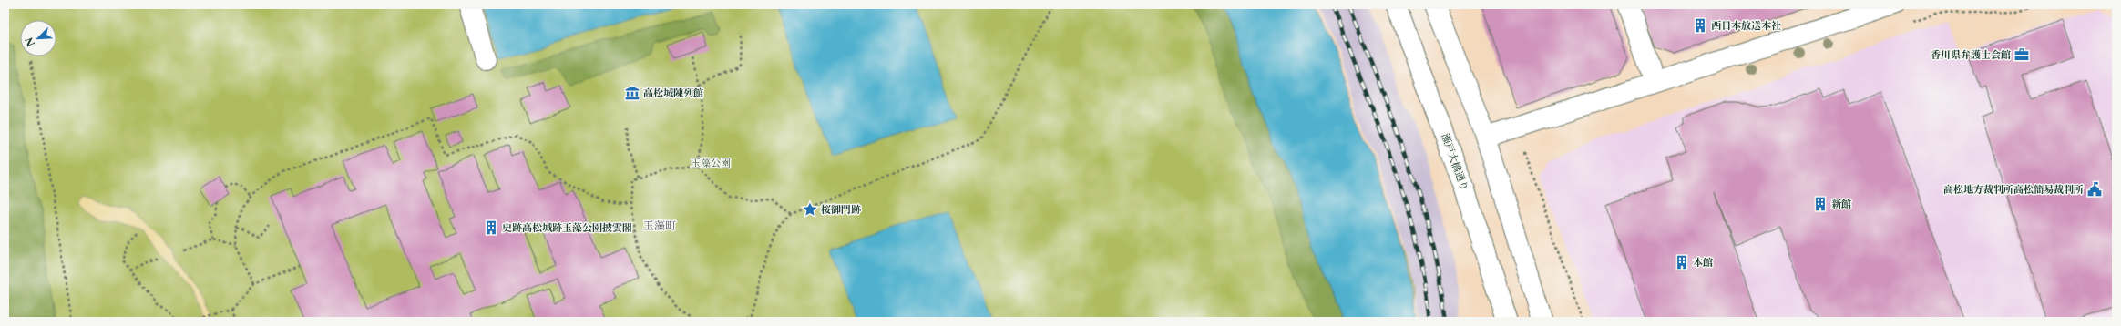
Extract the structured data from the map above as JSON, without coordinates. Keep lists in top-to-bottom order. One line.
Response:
{"streets":{"street":["瀬戸大橋通り"]},"districts":["玉藻町"],"parks":["玉藻公園"],"places":{"building":["西日本放送本社","新館","史跡高松城跡玉藻公園披雲閣","本館"],"office":["香川県弁護士会館"],"museum":["高松城陳列館"],"public building":["高松地方裁判所高松簡易裁判所"],"place":["桜御門跡"]},"north":"bottom left"}
